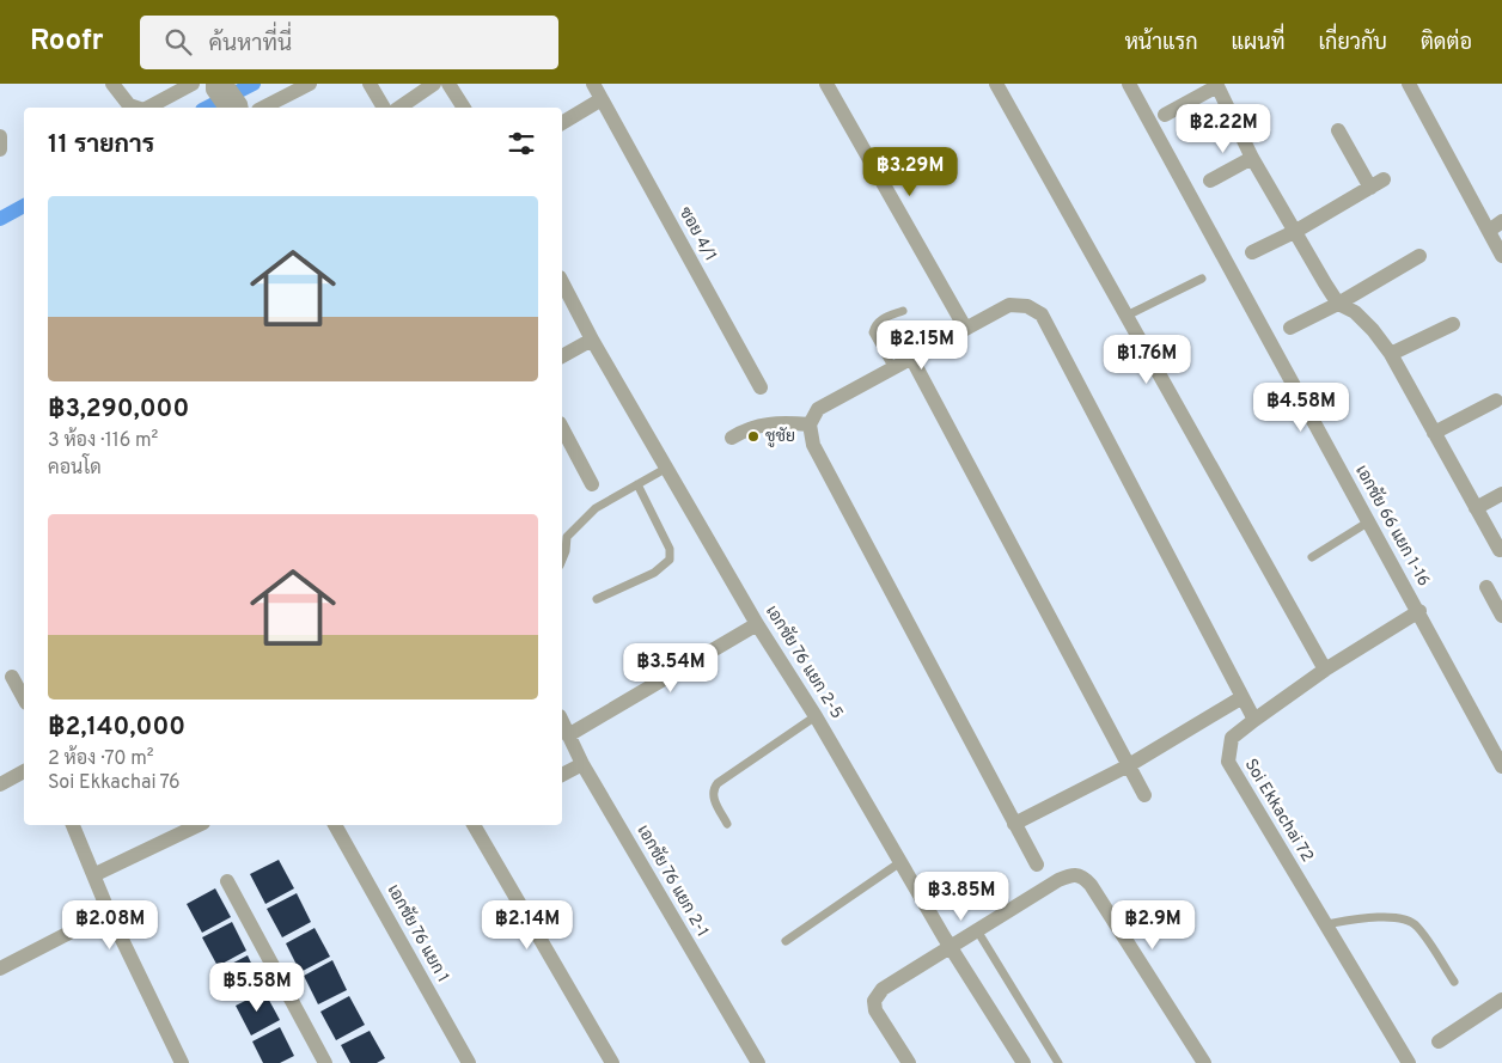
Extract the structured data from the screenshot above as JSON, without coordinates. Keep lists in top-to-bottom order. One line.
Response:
{"streets":{"street":["ซอย 4/1","เอกชัย 66 แยก 1-16","เอกชัย 76 แยก 2-5","Soi Ekkachai 72","เอกชัย 76 แยก 2-1","เอกชัย 76 แยก 1"]},"crossings":[["เอกชัย 66 แยก 1-16","Soi Ekkachai 72"]],"places":["ชูชัย"],"page":{"header":"Roofr","search":"ค้นหาที่นี่","nav":["หน้าแรก","แผนที่","เกี่ยวกับ","ติดต่อ"],"price":["฿2.22M","฿3.29M","฿2.15M","฿1.76M","฿4.58M","฿3.54M","฿3.85M","฿2.08M","฿2.14M","฿2.9M","฿5.58M"],"heading":"11 รายการ","list":[{"name":"฿3,290,000","note":"3 ห้อง · 116 m² · คอนโด"},{"name":"฿2,140,000","note":"2 ห้อง · 70 m² · Soi Ekkachai 76"}]}}
